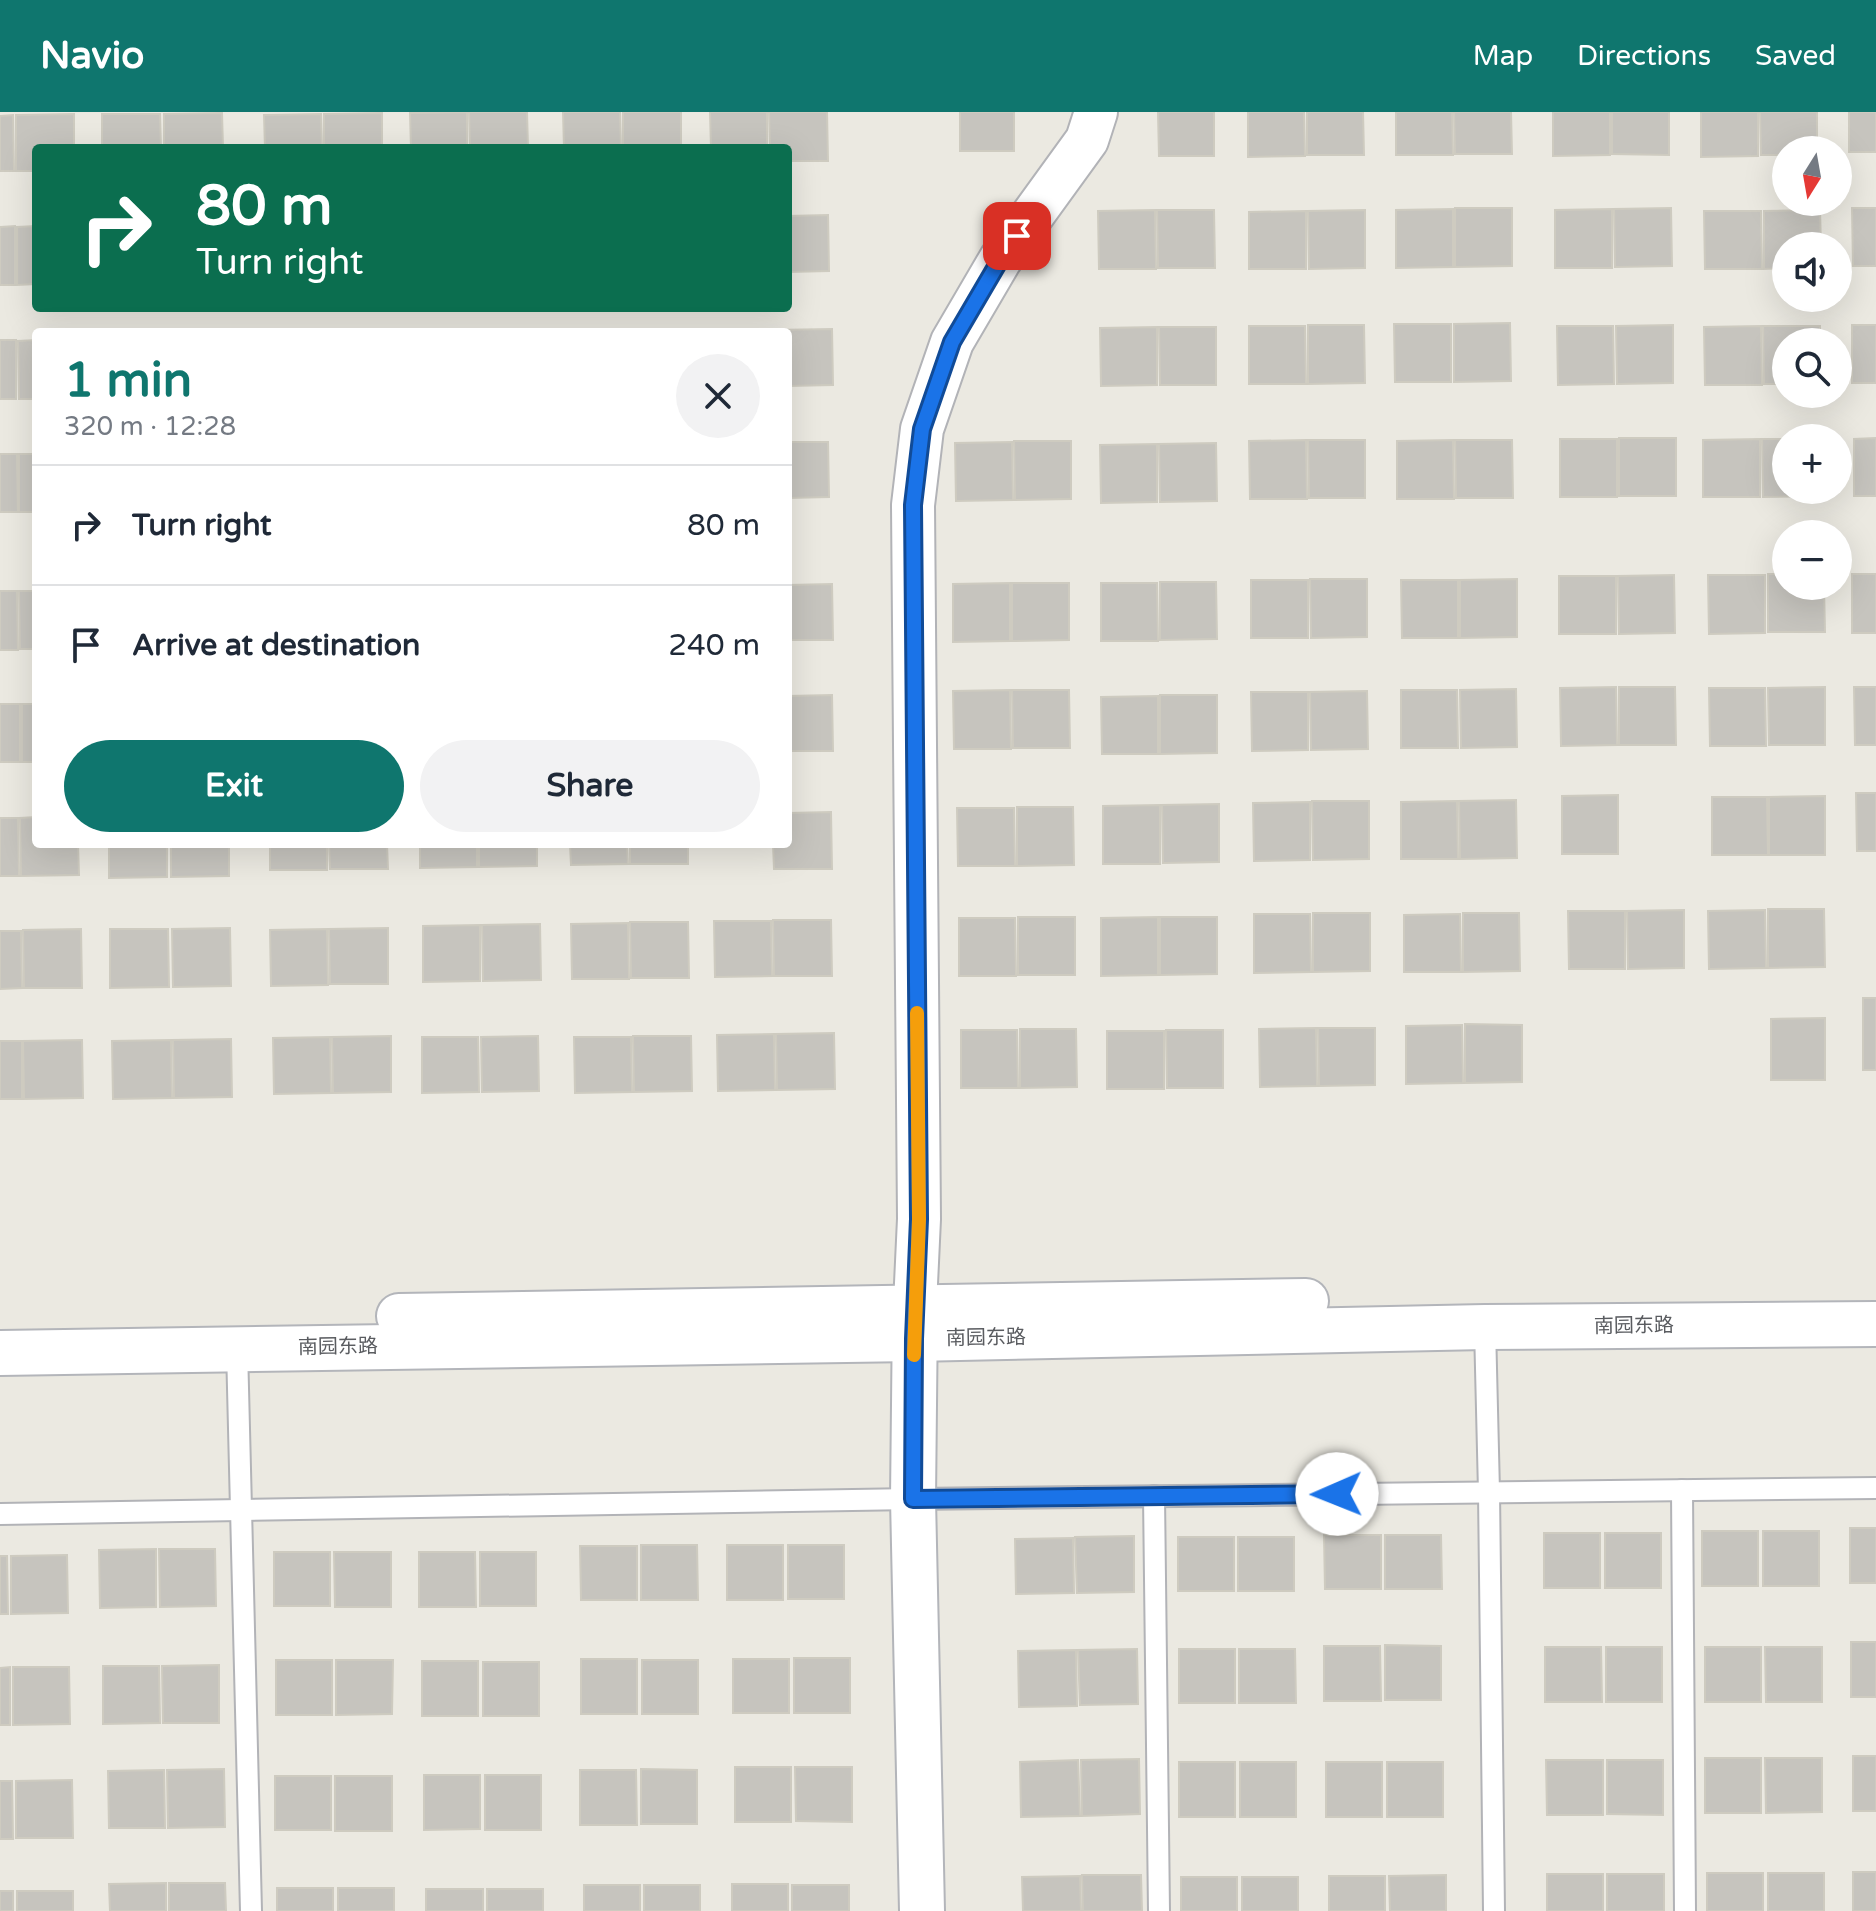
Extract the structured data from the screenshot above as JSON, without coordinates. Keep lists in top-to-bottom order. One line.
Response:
{"streets":{"main road":["南园东路"]},"north":"bottom","page":{"header":"Navio","nav":["Map","Directions","Saved"],"map_buttons":["+","−"],"turn":["80 m","Turn right"],"heading":["1 min","320 m · 12:28"],"list":[{"name":"Turn right","value":"80 m"},{"name":"Arrive at destination","value":"240 m"}],"buttons":["Exit","Share"]}}
